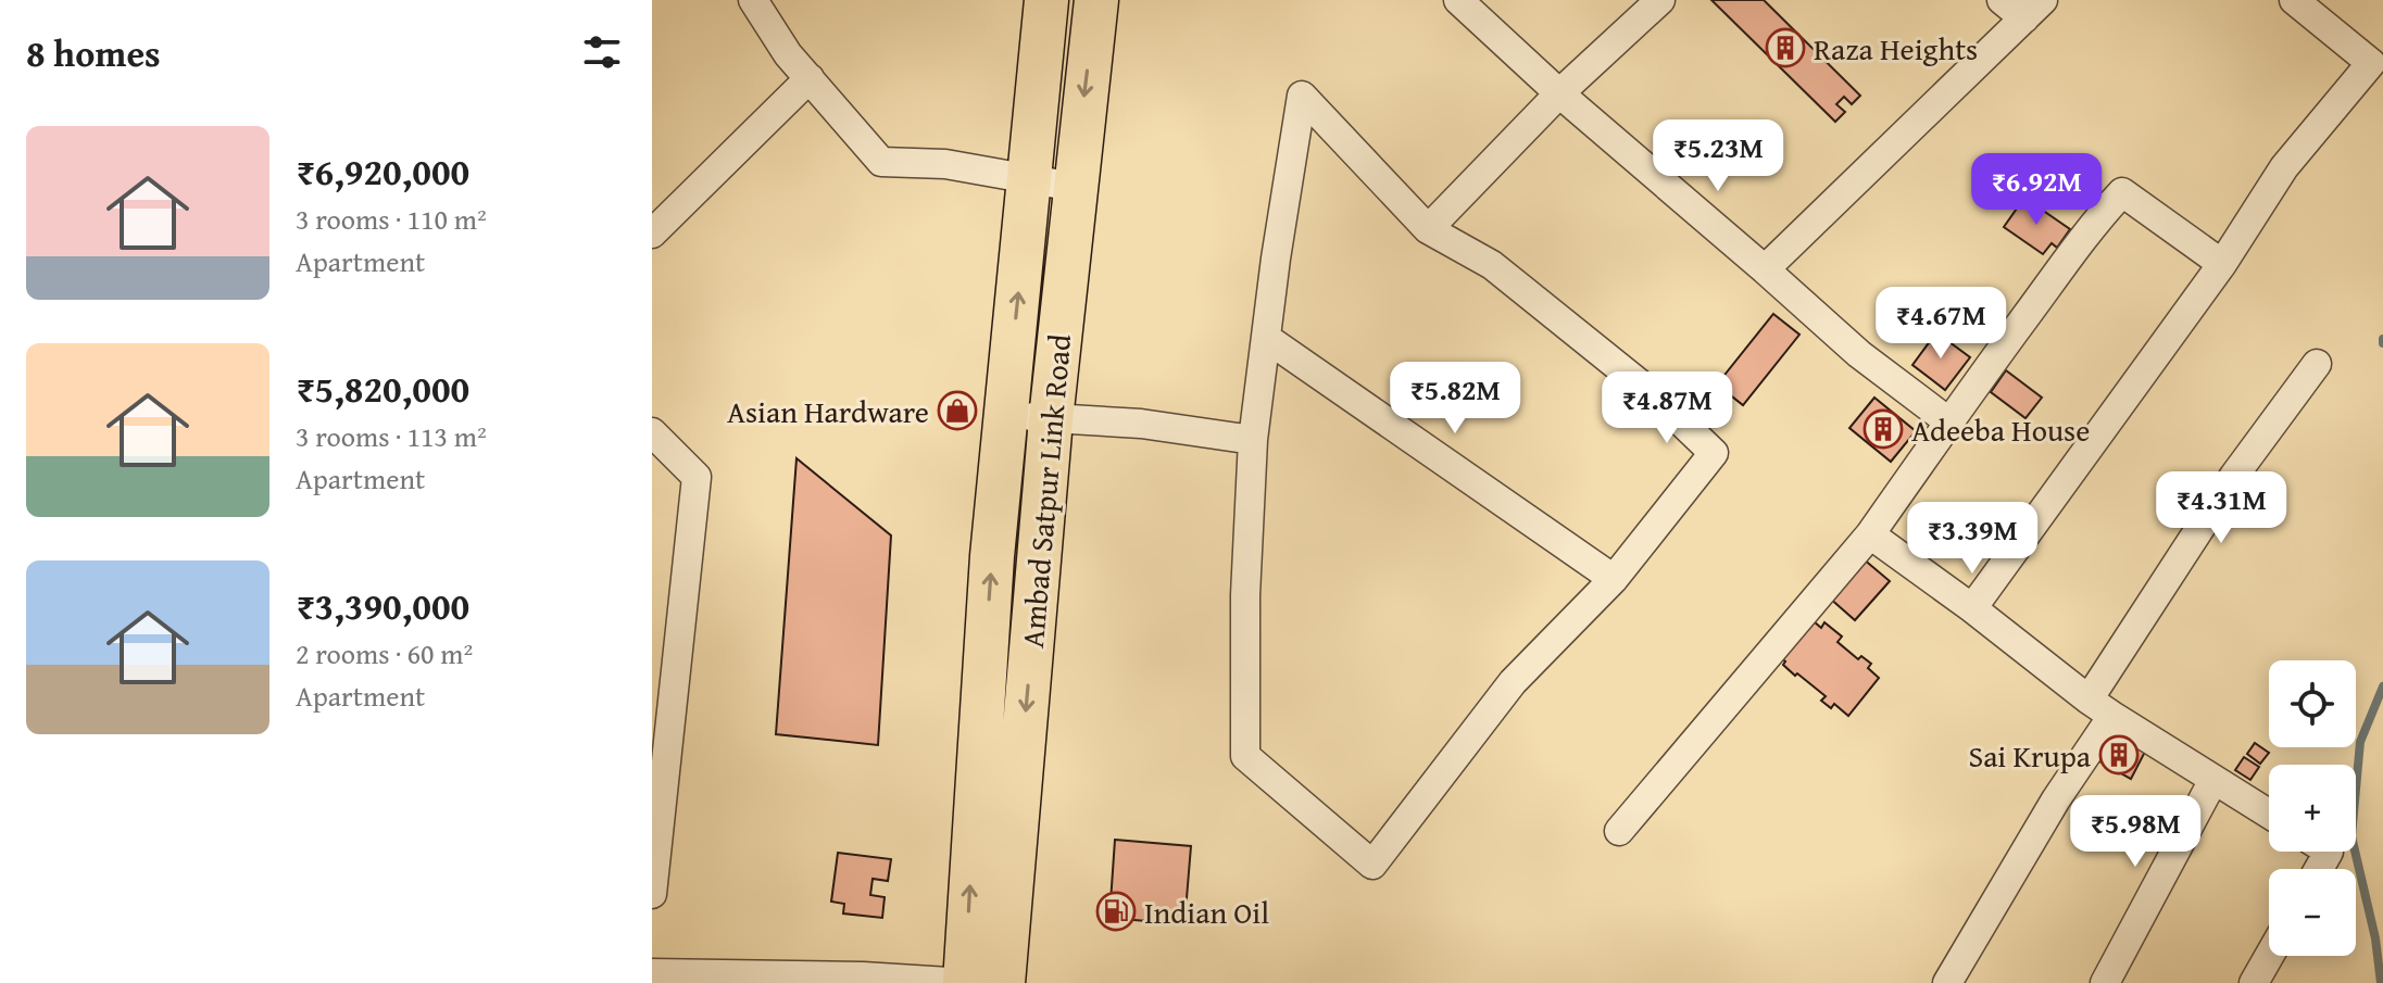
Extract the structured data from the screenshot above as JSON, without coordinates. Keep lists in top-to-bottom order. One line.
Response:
{"streets":{"main road":["Ambad Satpur Link Road"]},"places":{"building":["Raza Heights","Adeeba House","Sai Krupa"],"shop":["Asian Hardware"],"fuel station":["Indian Oil"]},"page":{"heading":"8 homes","list":[{"name":"₹6,920,000","note":"3 rooms · 110 m² · Apartment"},{"name":"₹5,820,000","note":"3 rooms · 113 m² · Apartment"},{"name":"₹3,390,000","note":"2 rooms · 60 m² · Apartment"}],"price":["₹5.23M","₹6.92M","₹4.67M","₹5.82M","₹4.87M","₹4.31M","₹3.39M","₹5.98M"],"map_buttons":["+","−"]}}
